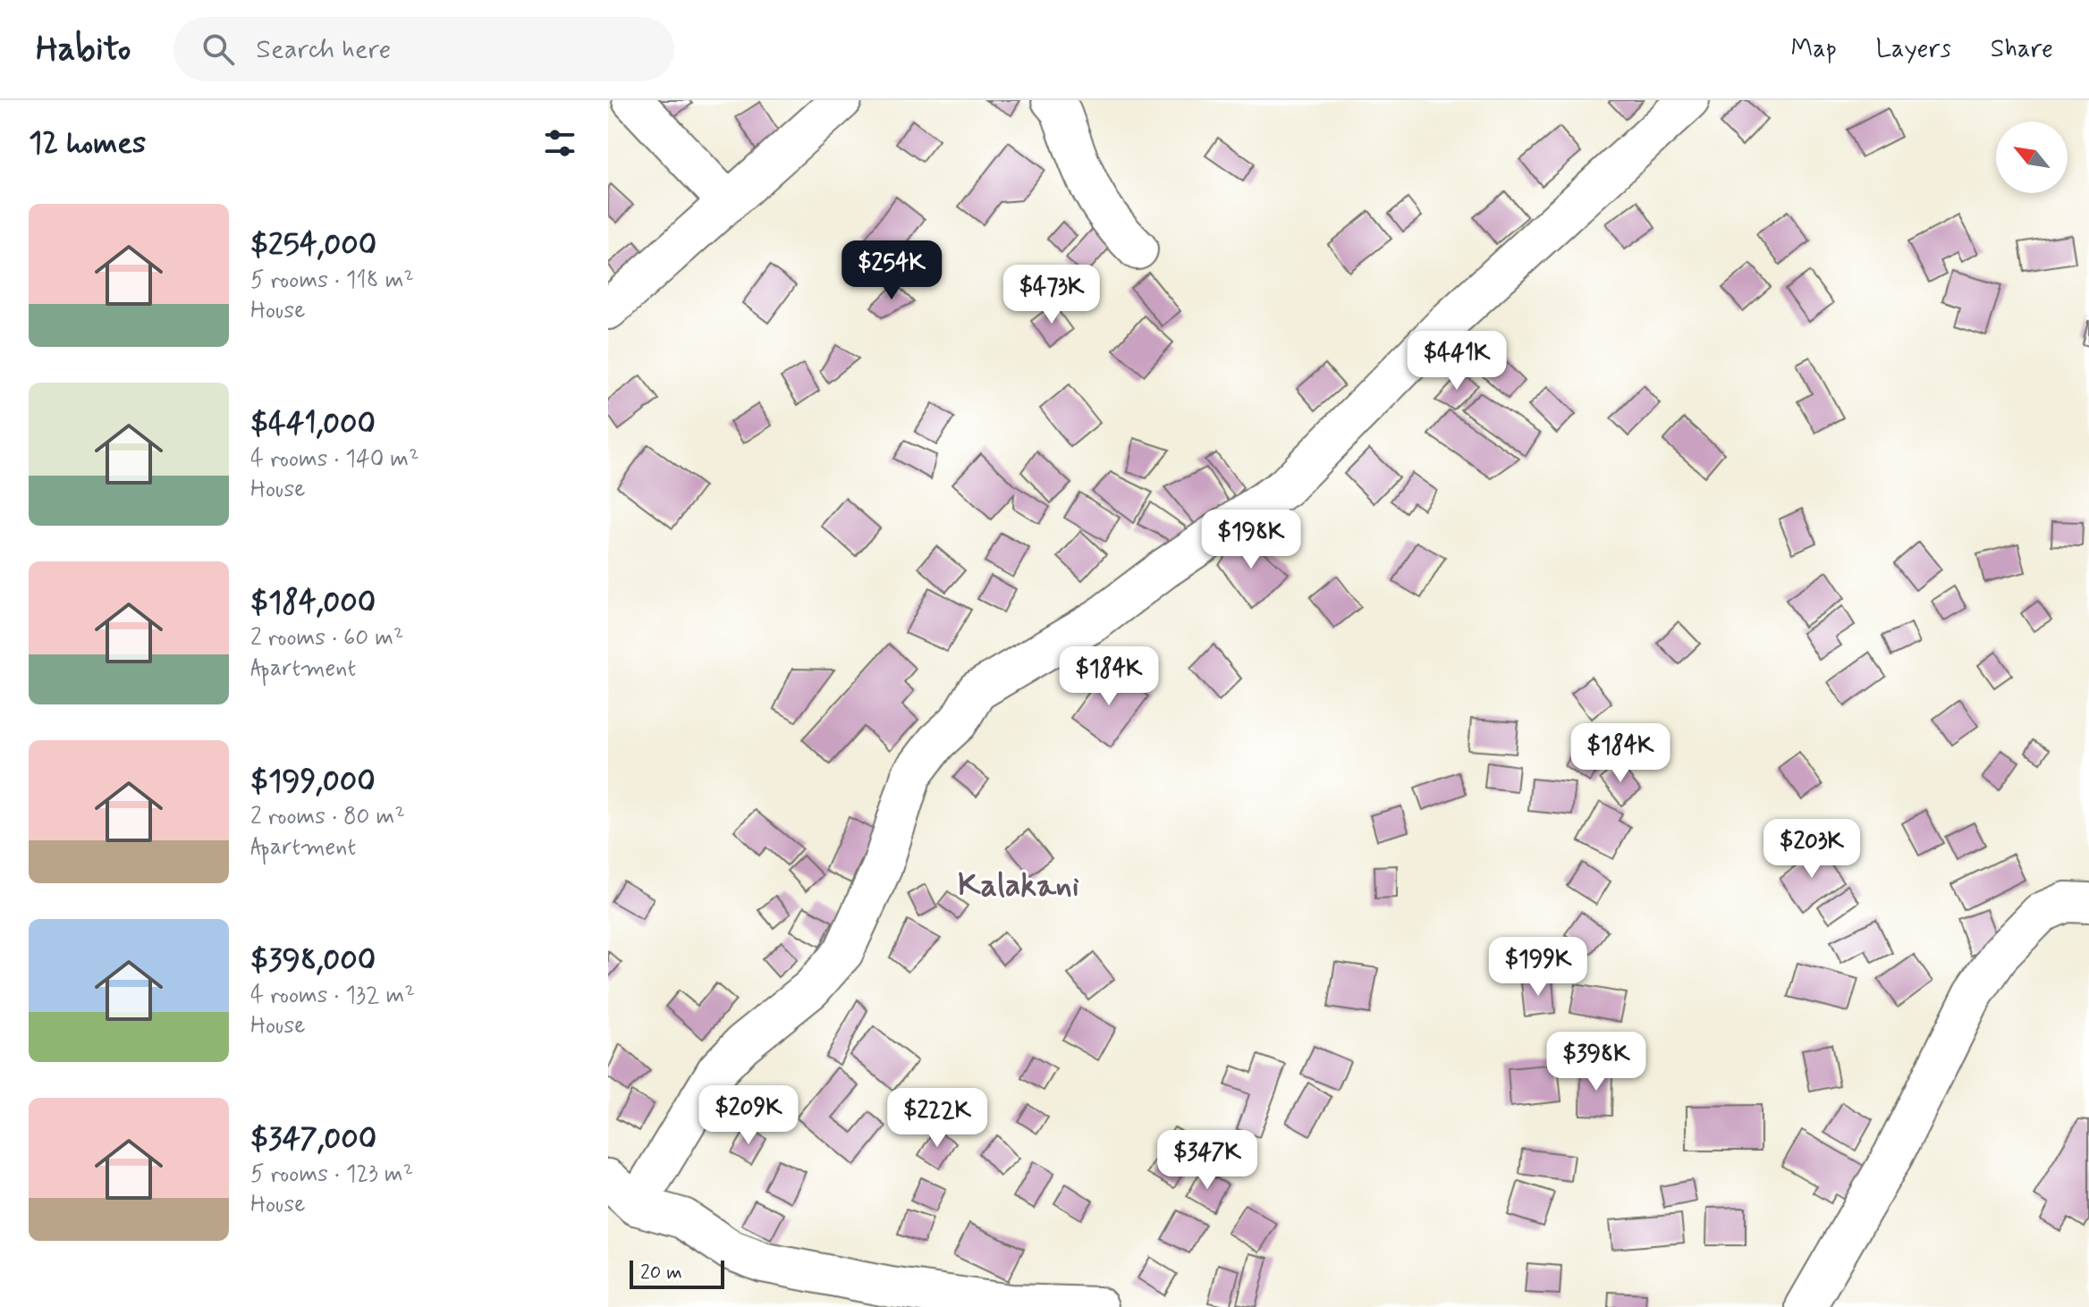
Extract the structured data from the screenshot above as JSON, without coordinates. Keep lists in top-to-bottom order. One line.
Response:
{"districts":["Kalakani"],"scale_bar":"20 m","north":"top left","page":{"header":"Habito","search":"Search here","nav":["Map","Layers","Share"],"heading":"12 homes","list":[{"name":"$254,000","note":"5 rooms · 118 m² · House"},{"name":"$441,000","note":"4 rooms · 140 m² · House"},{"name":"$184,000","note":"2 rooms · 60 m² · Apartment"},{"name":"$199,000","note":"2 rooms · 80 m² · Apartment"},{"name":"$398,000","note":"4 rooms · 132 m² · House"},{"name":"$347,000","note":"5 rooms · 123 m² · House"}],"price":["$254K","$473K","$441K","$198K","$184K","$184K","$203K","$199K","$398K","$209K","$222K","$347K"],"scale":"20 m"}}
